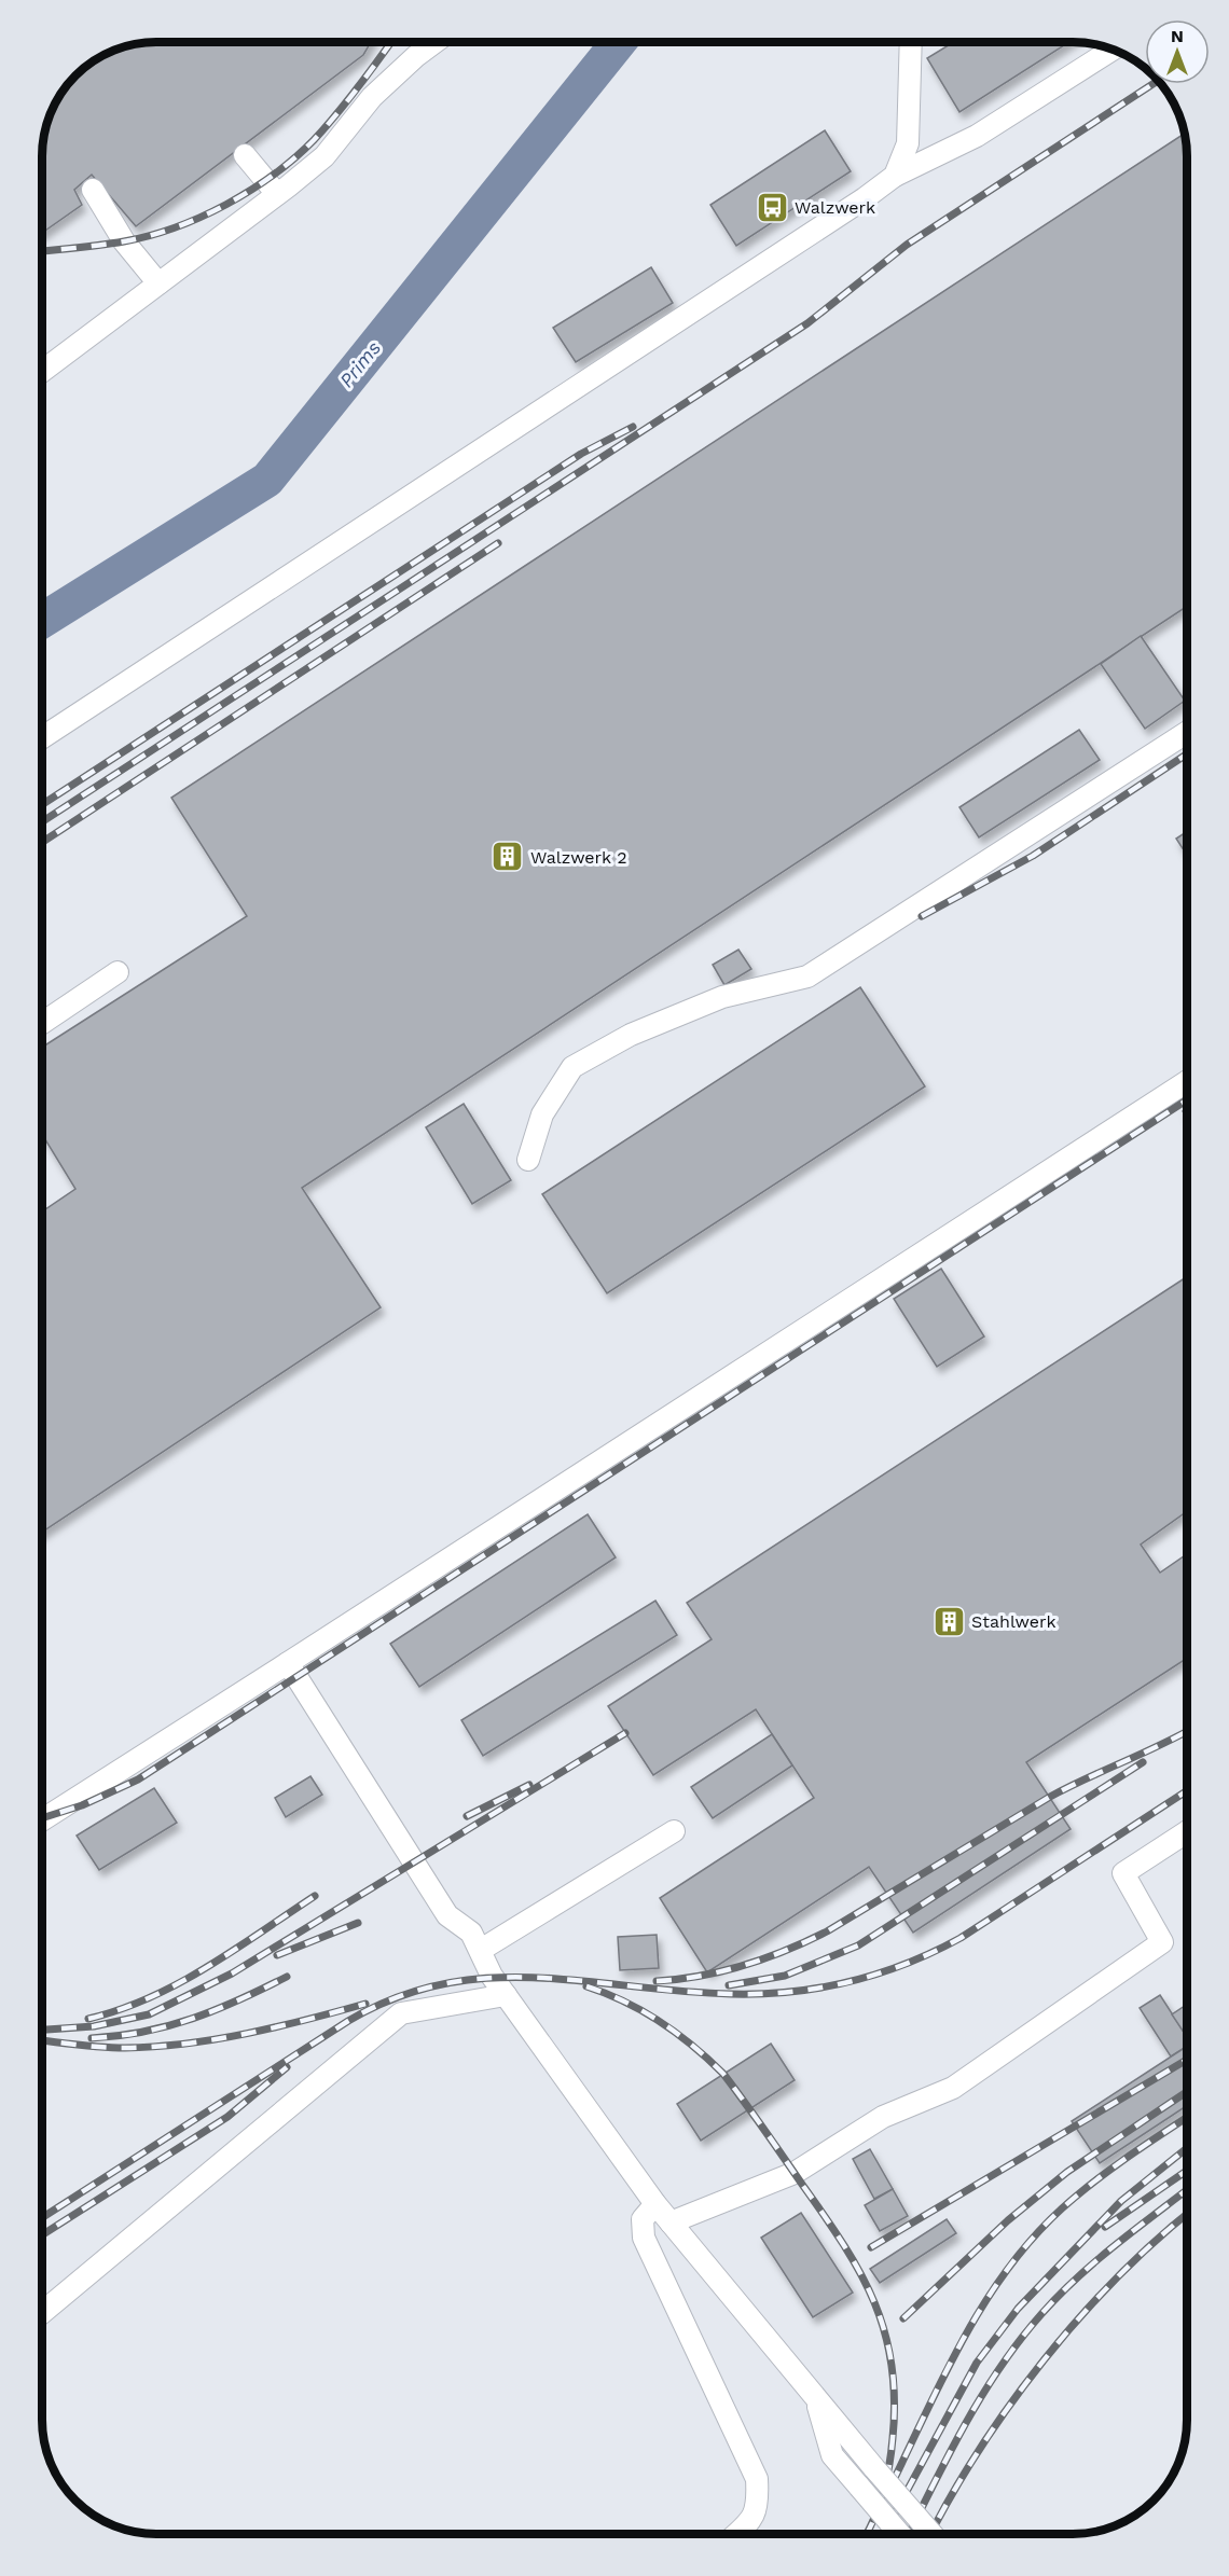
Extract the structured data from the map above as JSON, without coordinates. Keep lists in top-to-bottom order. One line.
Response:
{"water":["Prims"],"places":{"bus stop":["Walzwerk"],"building":["Walzwerk 2","Stahlwerk"]},"north":"top"}
